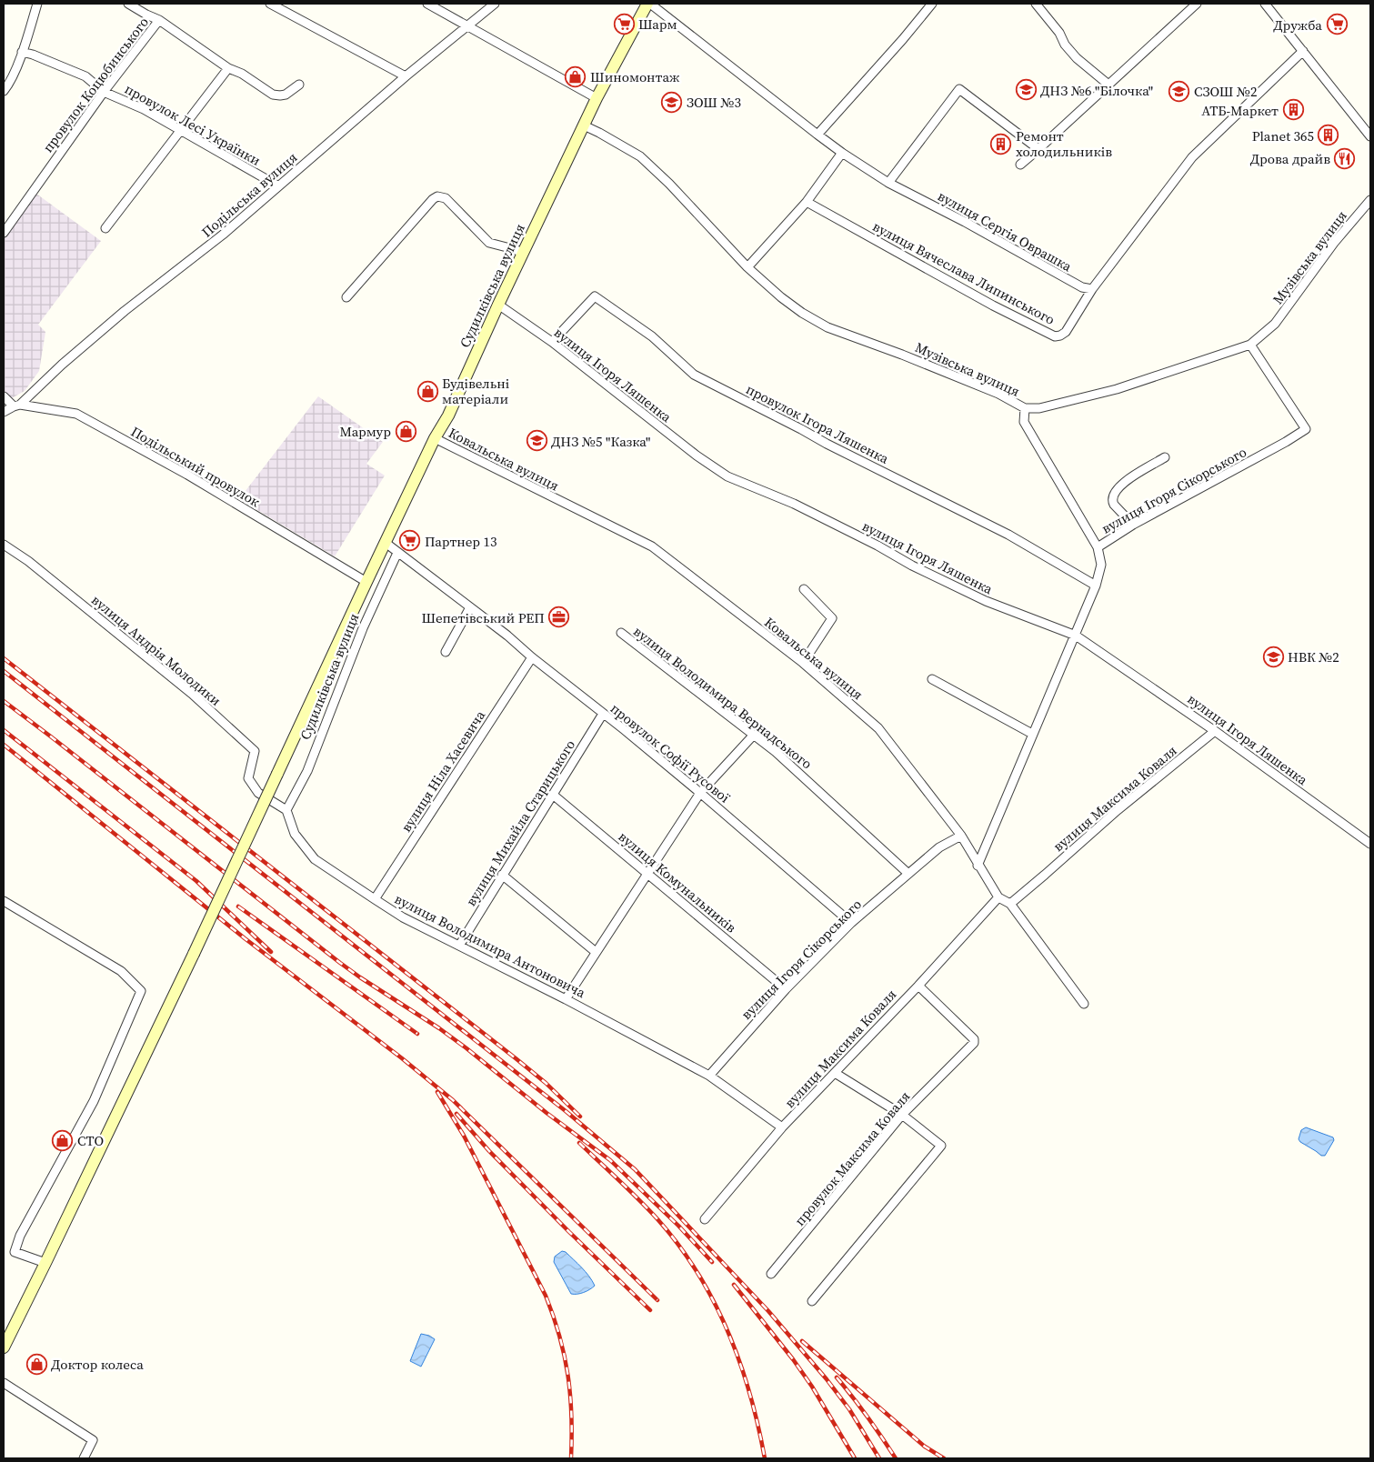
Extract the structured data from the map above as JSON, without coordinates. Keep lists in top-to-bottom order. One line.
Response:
{"streets":{"main road":["Судилківська вулиця"],"street":["провулок Коцюбинського","провулок Лесі Українки","Подільська вулиця","вулиця Сергія Оврашка","Музівська вулиця","вулиця Вячеслава Липинського","вулиця Ігоря Ляшенка","провулок Ігора Ляшенка","Ковальська вулиця","Подільський провулок","вулиця Ігоря Сікорського","вулиця Андрія Молодики","вулиця Володимира Вернадського","провулок Софії Русової","вулиця Ніла Хасевича","вулиця Максима Коваля","вулиця Михайла Старицького","вулиця Комунальників","вулиця Володимира Антоновича","провулок Максима Коваля"]},"crossings":[["провулок Коцюбинського","провулок Лесі Українки"],["провулок Лесі Українки","Подільська вулиця"],["Подільська вулиця","Подільський провулок"],["вулиця Сергія Оврашка","вулиця Вячеслава Липинського"],["вулиця Сергія Оврашка","Судилківська вулиця"],["Музівська вулиця","Судилківська вулиця"],["Музівська вулиця","вулиця Ігоря Сікорського"],["Судилківська вулиця","вулиця Ігоря Ляшенка"],["Судилківська вулиця","Ковальська вулиця"],["Судилківська вулиця","Подільський провулок"],["Судилківська вулиця","вулиця Андрія Молодики"],["Судилківська вулиця","провулок Софії Русової"],["Судилківська вулиця","вулиця Володимира Антоновича"],["вулиця Ігоря Ляшенка","провулок Ігора Ляшенка"],["вулиця Ігоря Ляшенка","вулиця Ігоря Сікорського"],["вулиця Ігоря Ляшенка","вулиця Максима Коваля"],["провулок Ігора Ляшенка","вулиця Ігоря Сікорського"],["Ковальська вулиця","вулиця Ігоря Сікорського"],["Ковальська вулиця","вулиця Максима Коваля"],["вулиця Ігоря Сікорського","вулиця Володимира Вернадського"],["вулиця Ігоря Сікорського","провулок Софії Русової"],["вулиця Ігоря Сікорського","вулиця Комунальників"],["вулиця Ігоря Сікорського","вулиця Володимира Антоновича"],["вулиця Андрія Молодики","вулиця Володимира Антоновича"],["провулок Софії Русової","вулиця Ніла Хасевича"],["провулок Софії Русової","вулиця Михайла Старицького"],["вулиця Ніла Хасевича","вулиця Володимира Антоновича"],["вулиця Максима Коваля","вулиця Володимира Антоновича"],["вулиця Максима Коваля","провулок Максима Коваля"],["вулиця Михайла Старицького","вулиця Комунальників"],["вулиця Михайла Старицького","вулиця Володимира Антоновича"]],"places":{"supermarket":["Шарм","Дружба","Партнер 13"],"shop":["Шиномонтаж","Будівельні матеріали","Мармур","СТО","Доктор колеса"],"school or university":["ДНЗ №6 \"Білочка\"","СЗОШ №2","ЗОШ №3","ДНЗ №5 \"Казка\"","НВК №2"],"building":["АТБ-Маркет","Planet 365","Ремонт холодильників"],"restaurant":["Дрова драйв"],"office":["Шепетівський РЕП"]}}
